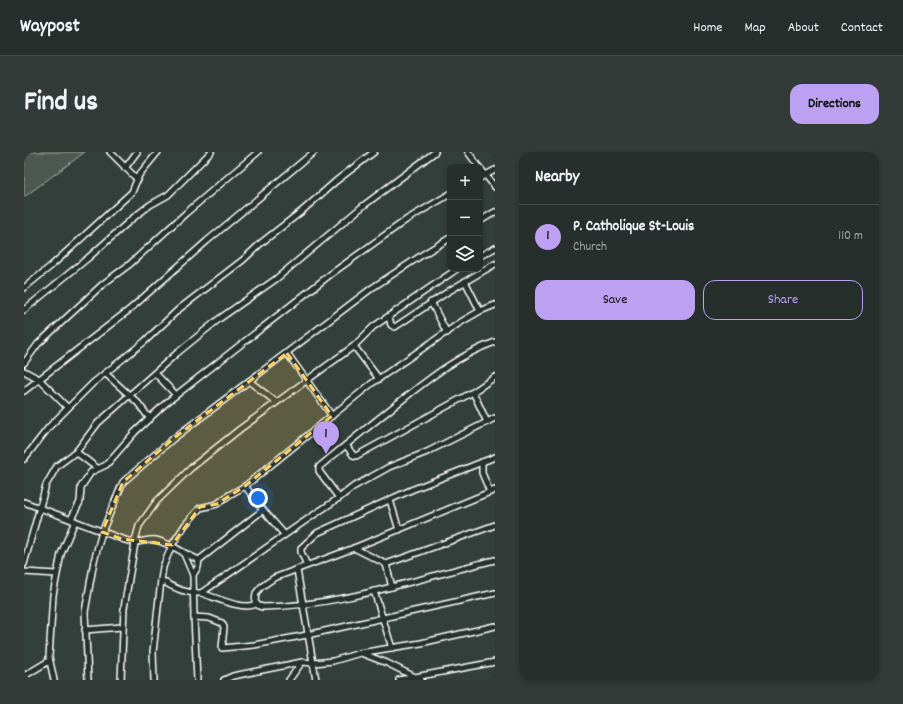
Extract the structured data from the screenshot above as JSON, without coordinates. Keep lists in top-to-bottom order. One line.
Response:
{"page":{"header":"Waypost","nav":["Home","Map","About","Contact"],"title":"Find us","buttons":["Directions",["Save","Share"]],"heading":"Nearby","map_buttons":["+","−"],"list":[{"mark":"1","name":"P. Catholique St-Louis","note":"Church","value":"110 m"}],"pins":"1"}}
